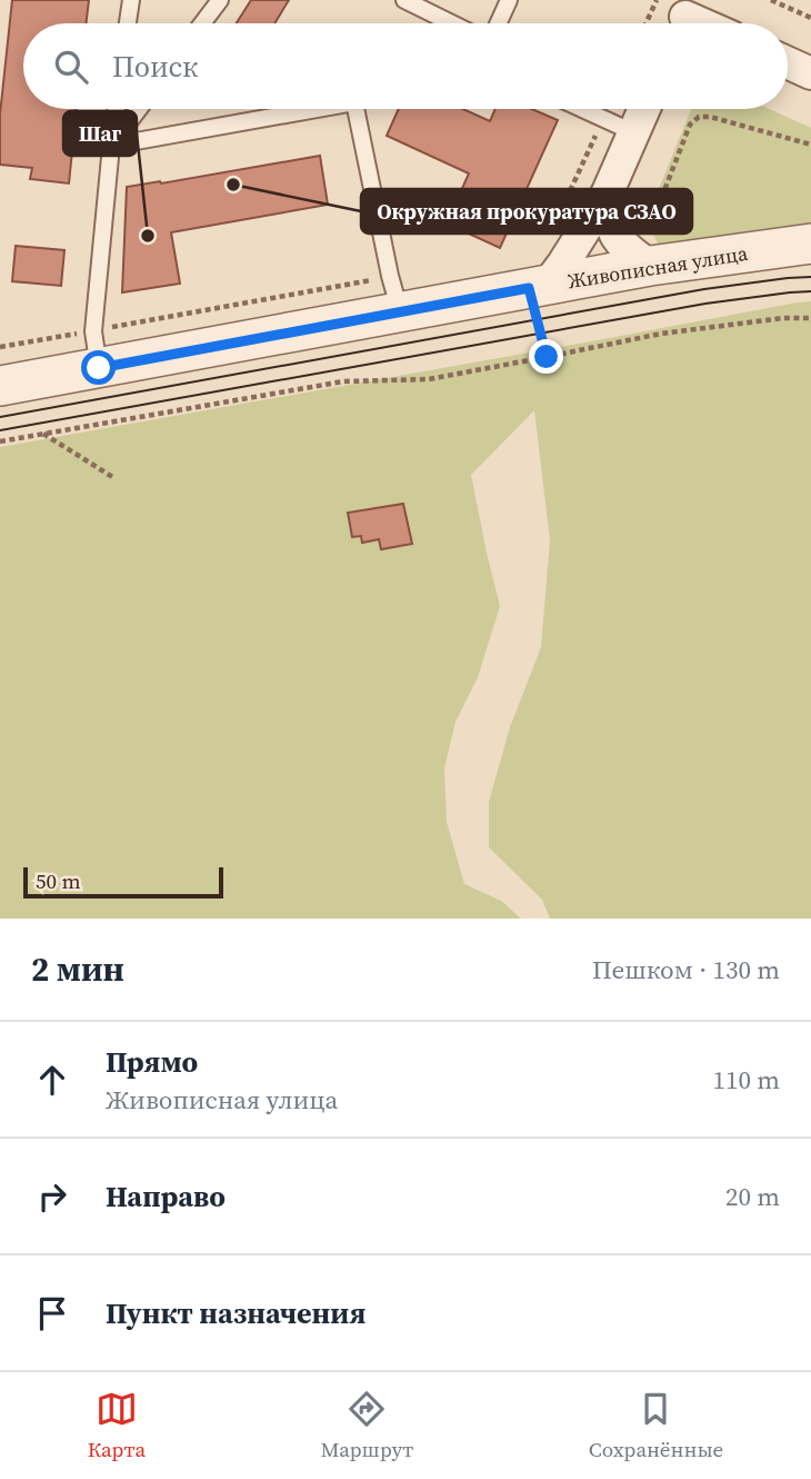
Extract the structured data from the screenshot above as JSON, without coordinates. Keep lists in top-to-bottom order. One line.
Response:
{"streets":{"street":["Живописная улица"]},"places":["Окружная прокуратура СЗАО","Шаг"],"scale_bar":"50 m","page":{"search":"Поиск","scale":"50 m","heading":["2 мин","Пешком · 130 m"],"list":[["Прямо","Живописная улица","110 m"],["Направо","20 m"],"Пункт назначения"],"nav":["Карта","Маршрут","Сохранённые"]}}
